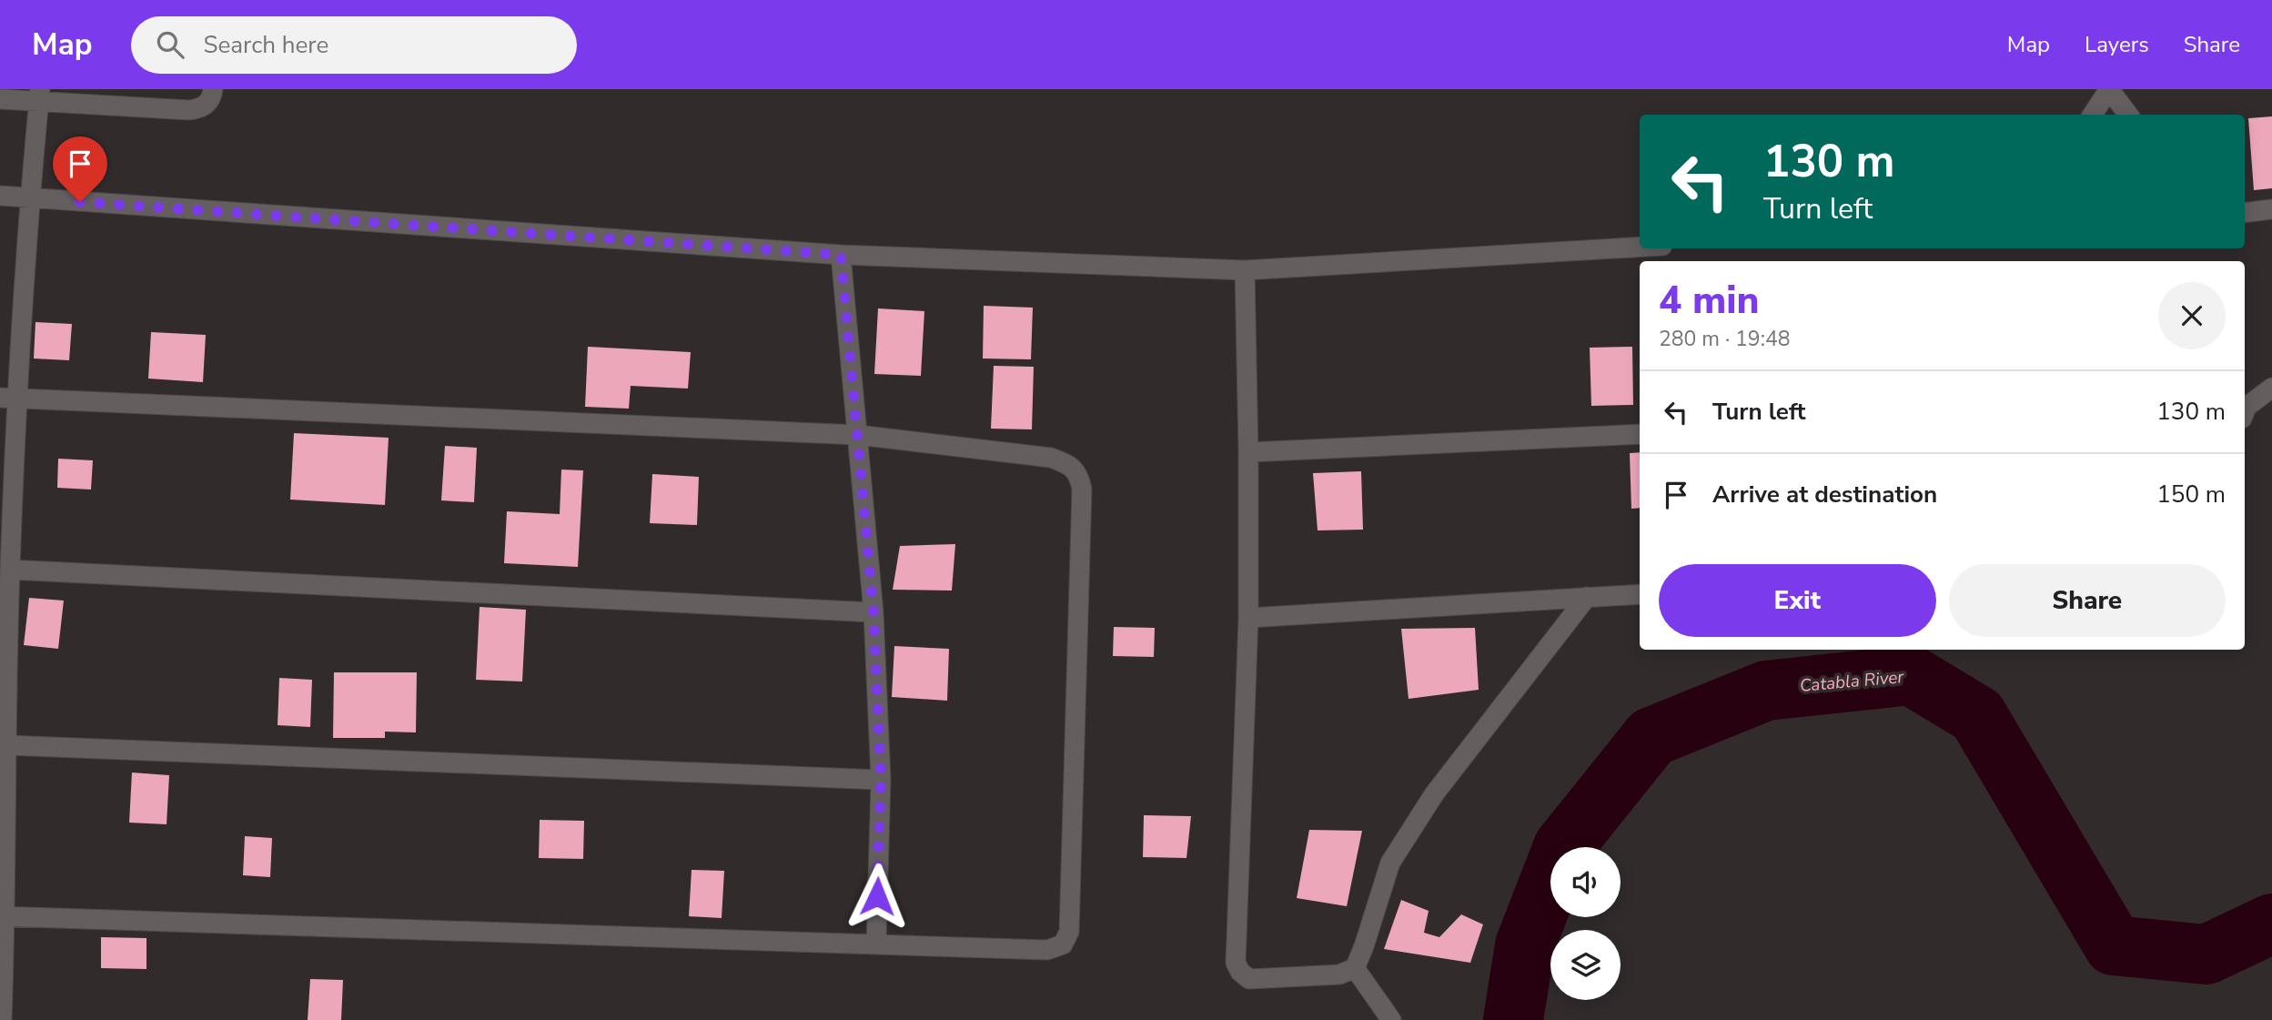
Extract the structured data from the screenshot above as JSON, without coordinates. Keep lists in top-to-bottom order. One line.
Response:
{"water":["Catabla River"],"page":{"header":"Map","search":"Search here","nav":["Map","Layers","Share"],"turn":["130 m","Turn left"],"heading":["4 min","280 m · 19:48"],"list":[{"name":"Turn left","value":"130 m"},{"name":"Arrive at destination","value":"150 m"}],"buttons":["Exit","Share"]}}
